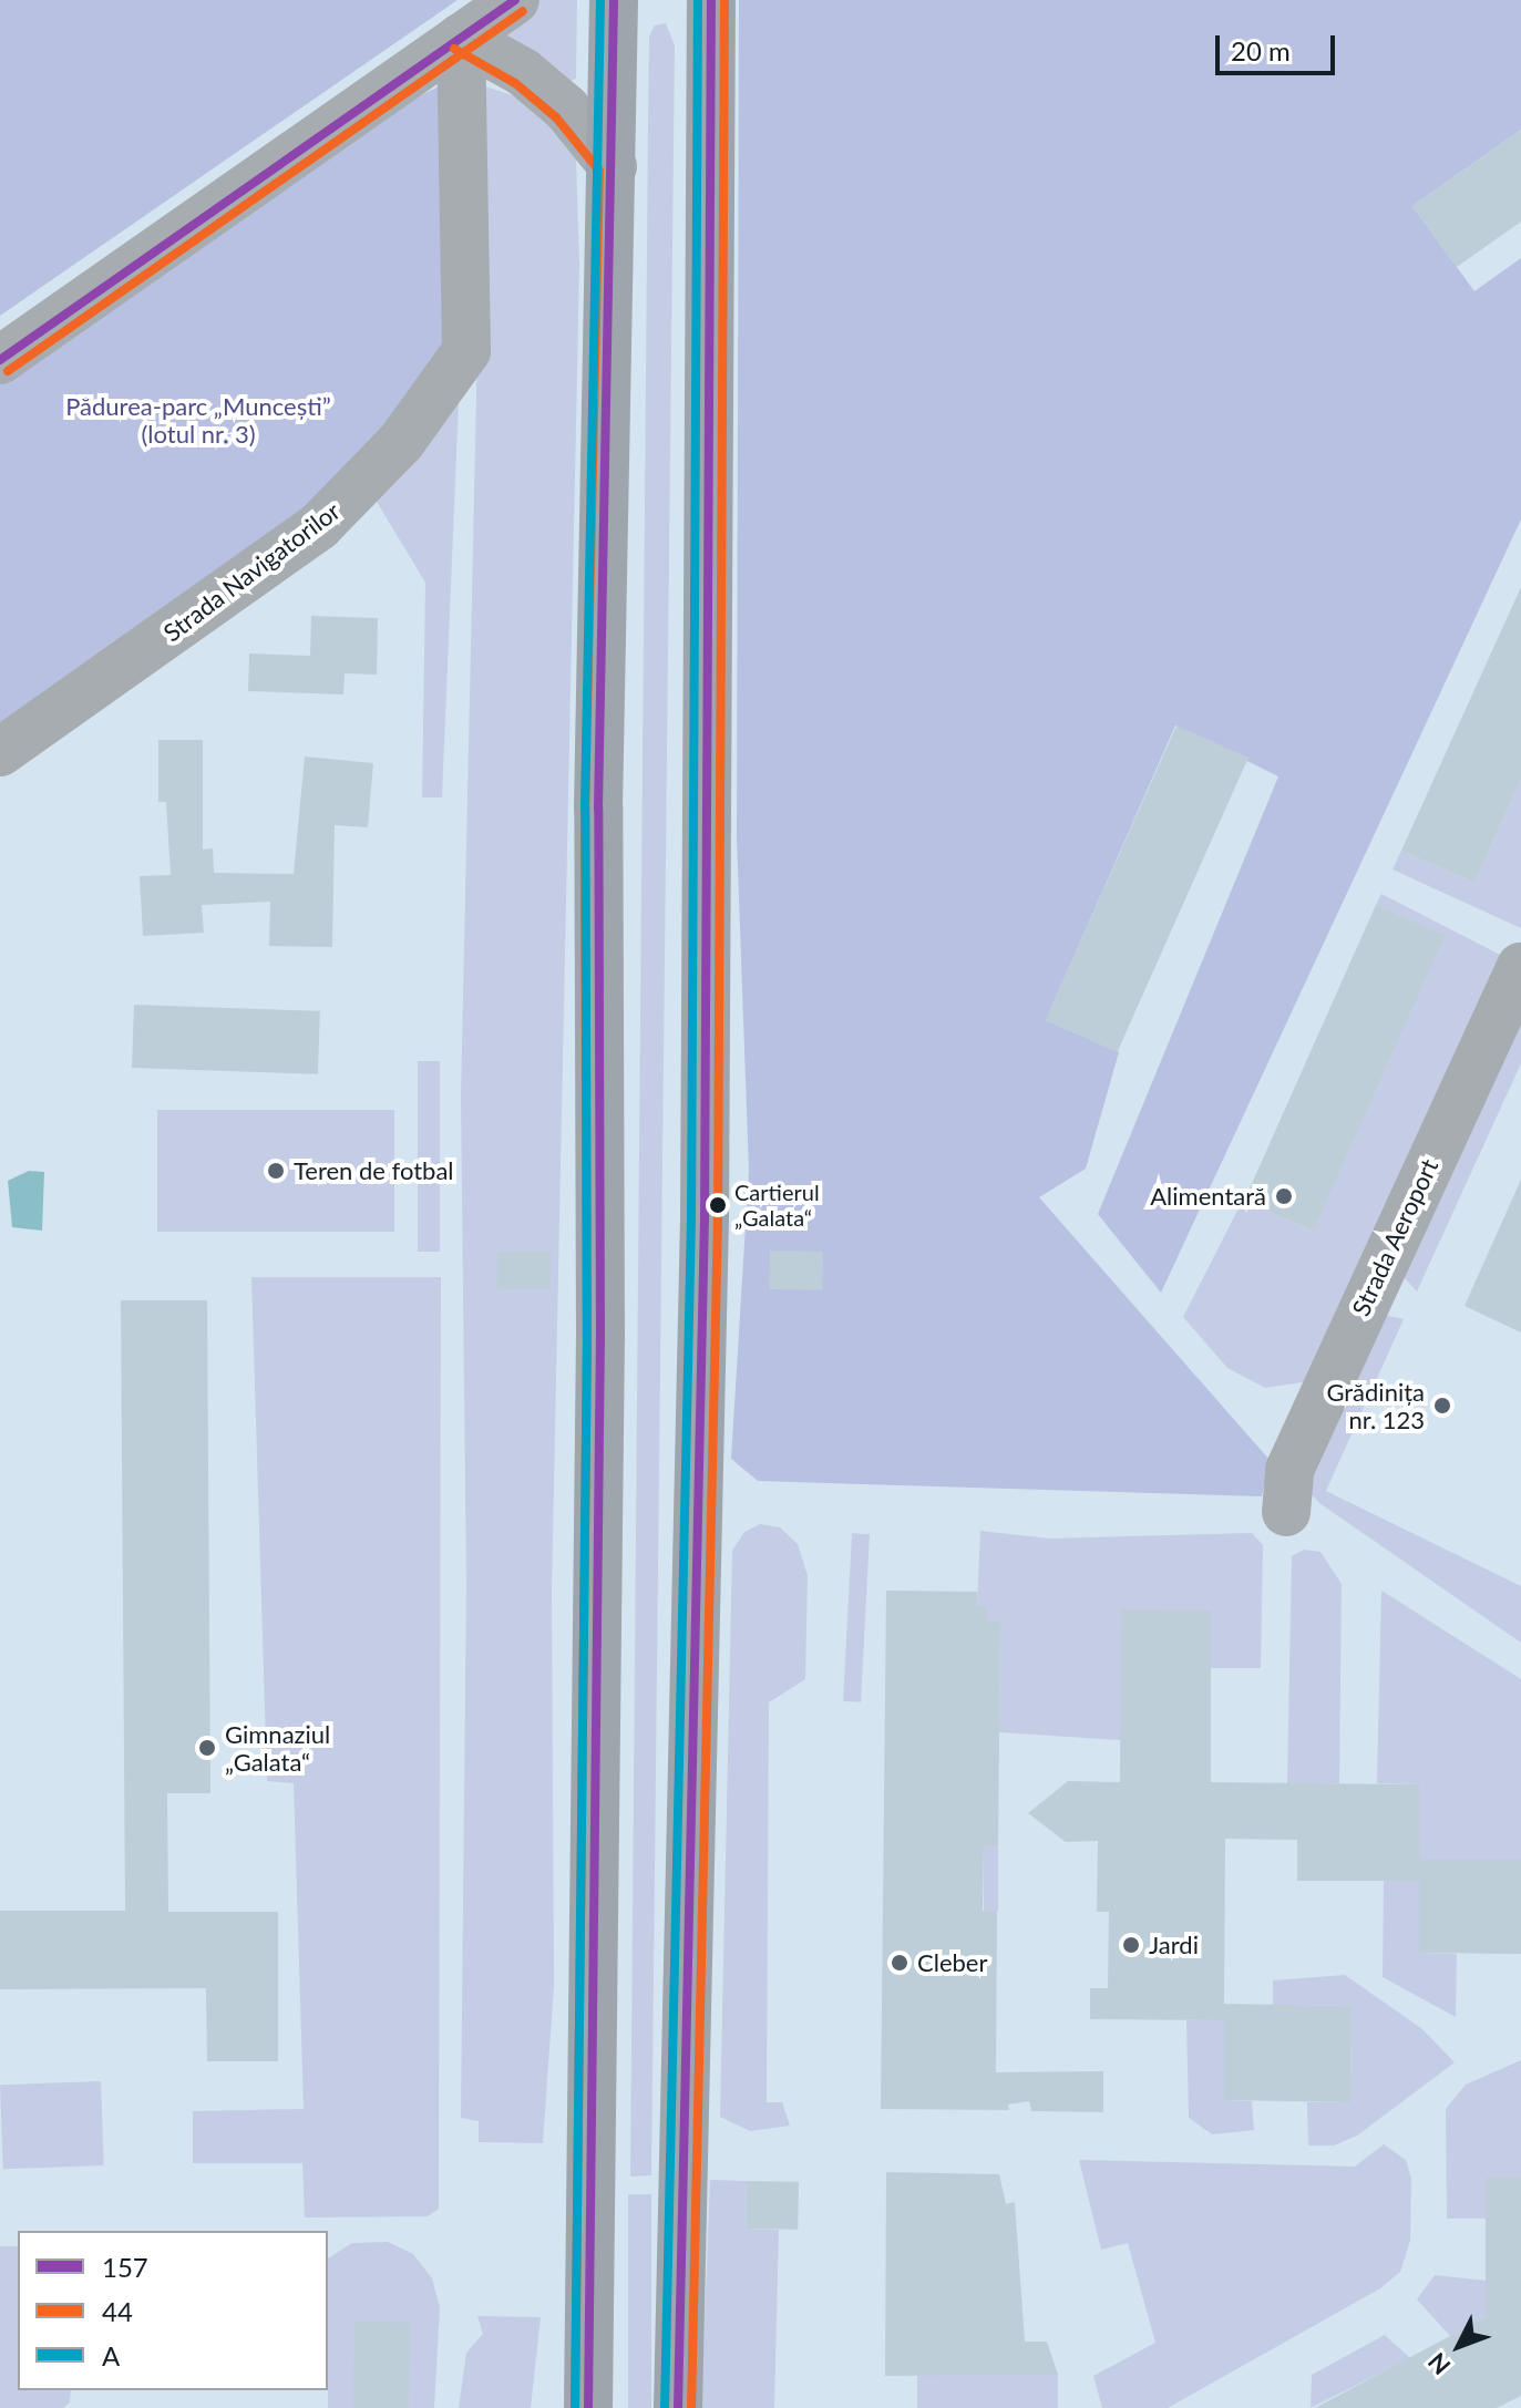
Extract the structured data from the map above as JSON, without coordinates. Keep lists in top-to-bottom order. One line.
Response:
{"streets":{"street":["Strada Navigatorilor","Strada Aeroport"]},"parks":["Pădurea-parc „Muncești” (lotul nr. 3)"],"places":["Teren de fotbal","Alimentară","Cartierul „Galata“","Grădinița nr. 123","Gimnaziul „Galata“","Jardi","Cleber"],"lines":["transit line 157","transit line 44","transit line A"],"legend":["157","44","A"],"scale_bar":"20 m","north":"bottom left"}
